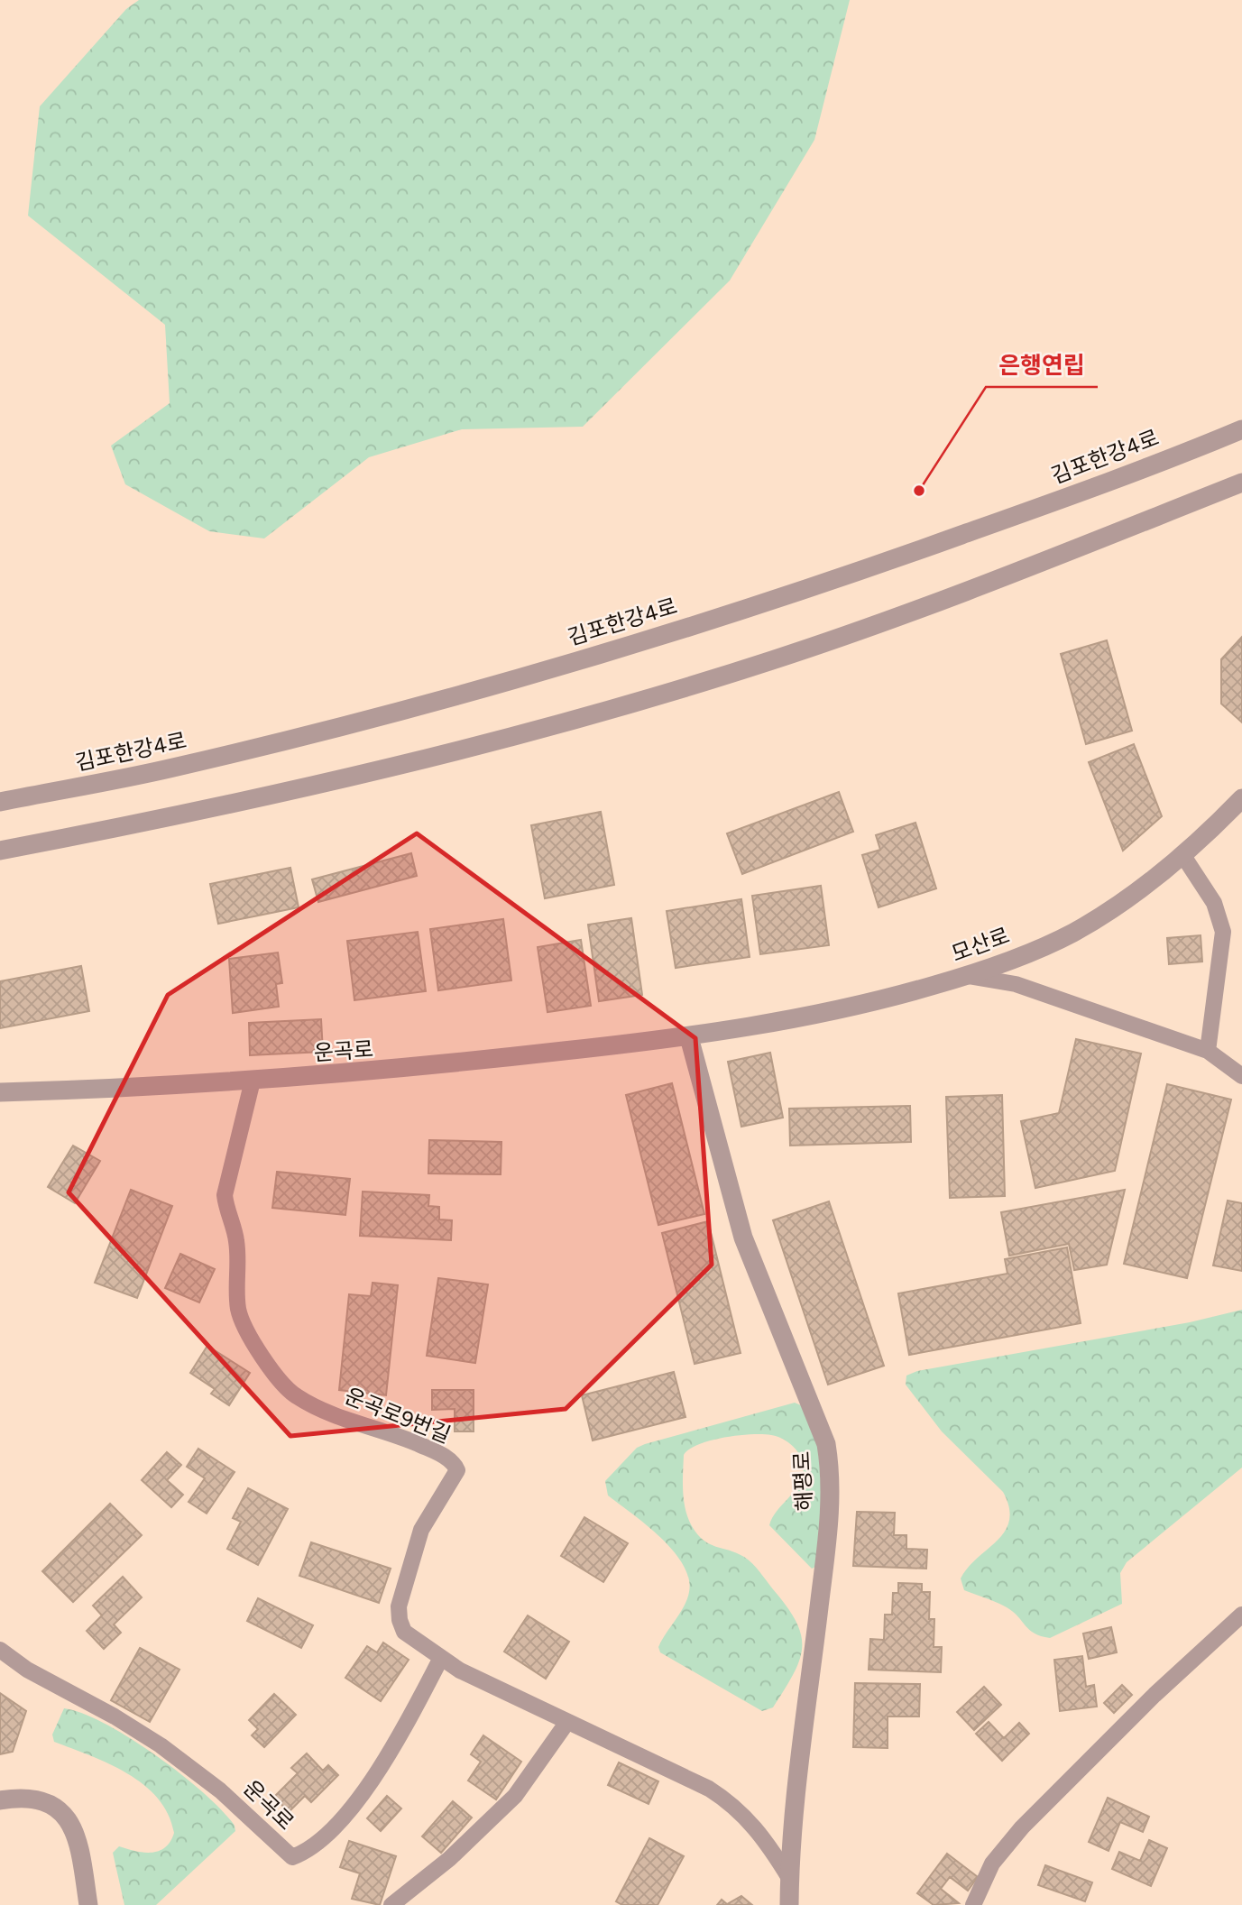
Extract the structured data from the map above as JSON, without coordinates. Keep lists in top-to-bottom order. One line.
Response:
{"streets":{"street":["김포한강4로","모산로","운곡로","해평로"],"lane":["운곡로9번길"]},"crossings":[["모산로","운곡로"],["모산로","해평로"],["운곡로","운곡로9번길"],["운곡로","해평로"],["운곡로9번길","해평로"]],"places":["은행연립"]}
